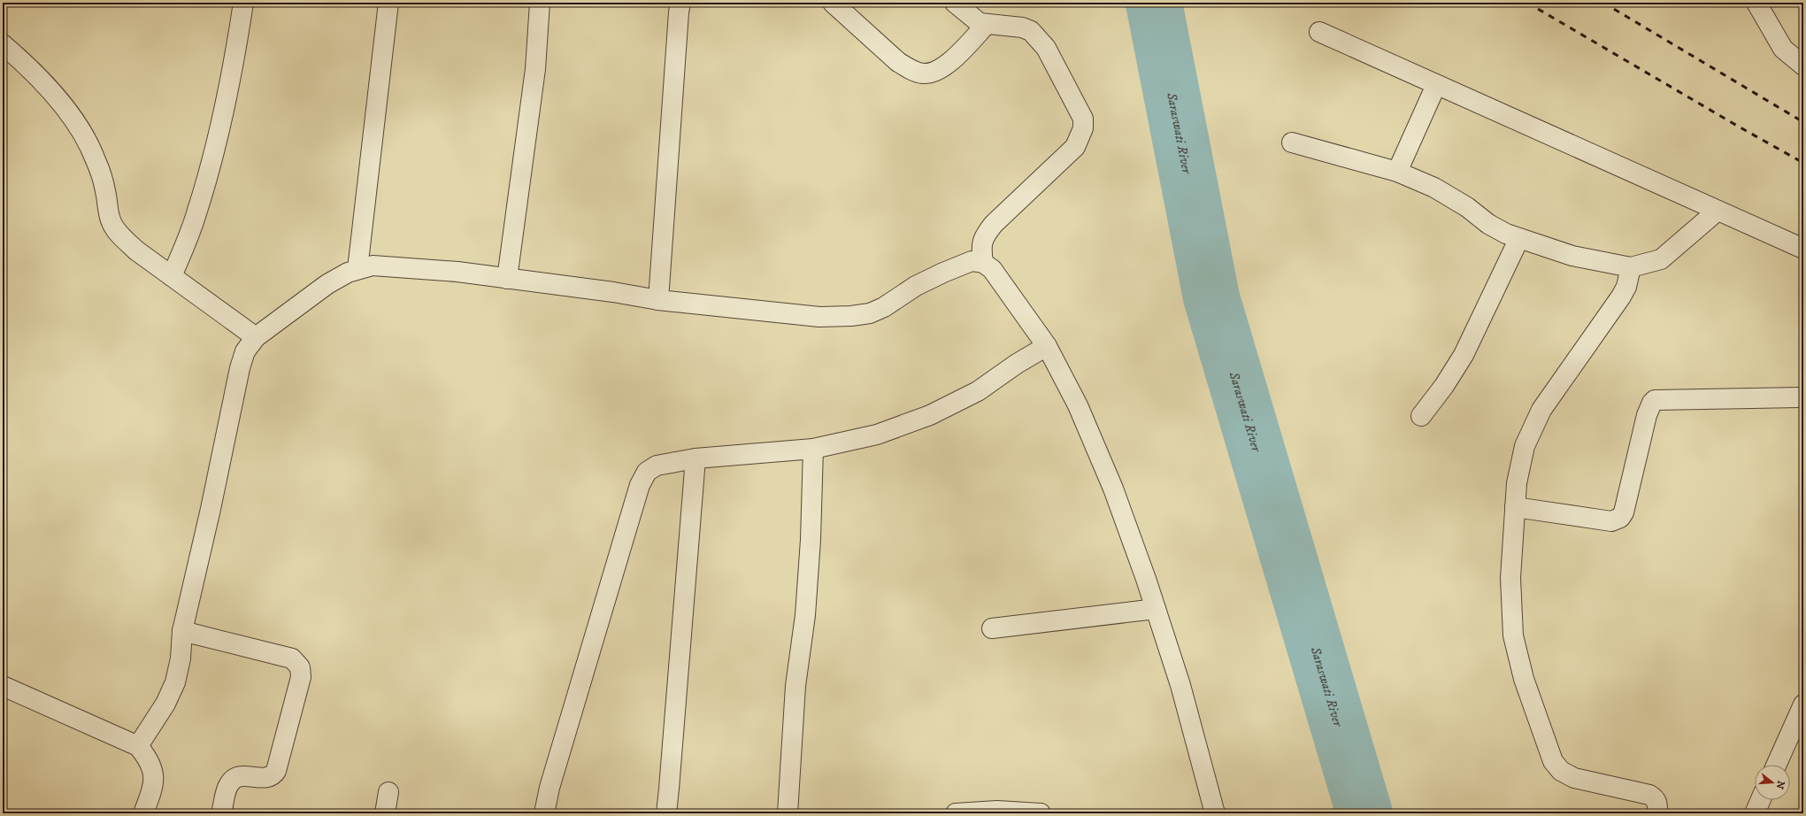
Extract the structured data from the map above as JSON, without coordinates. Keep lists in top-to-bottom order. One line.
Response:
{"water":["Saraswati River"],"north":"right"}
